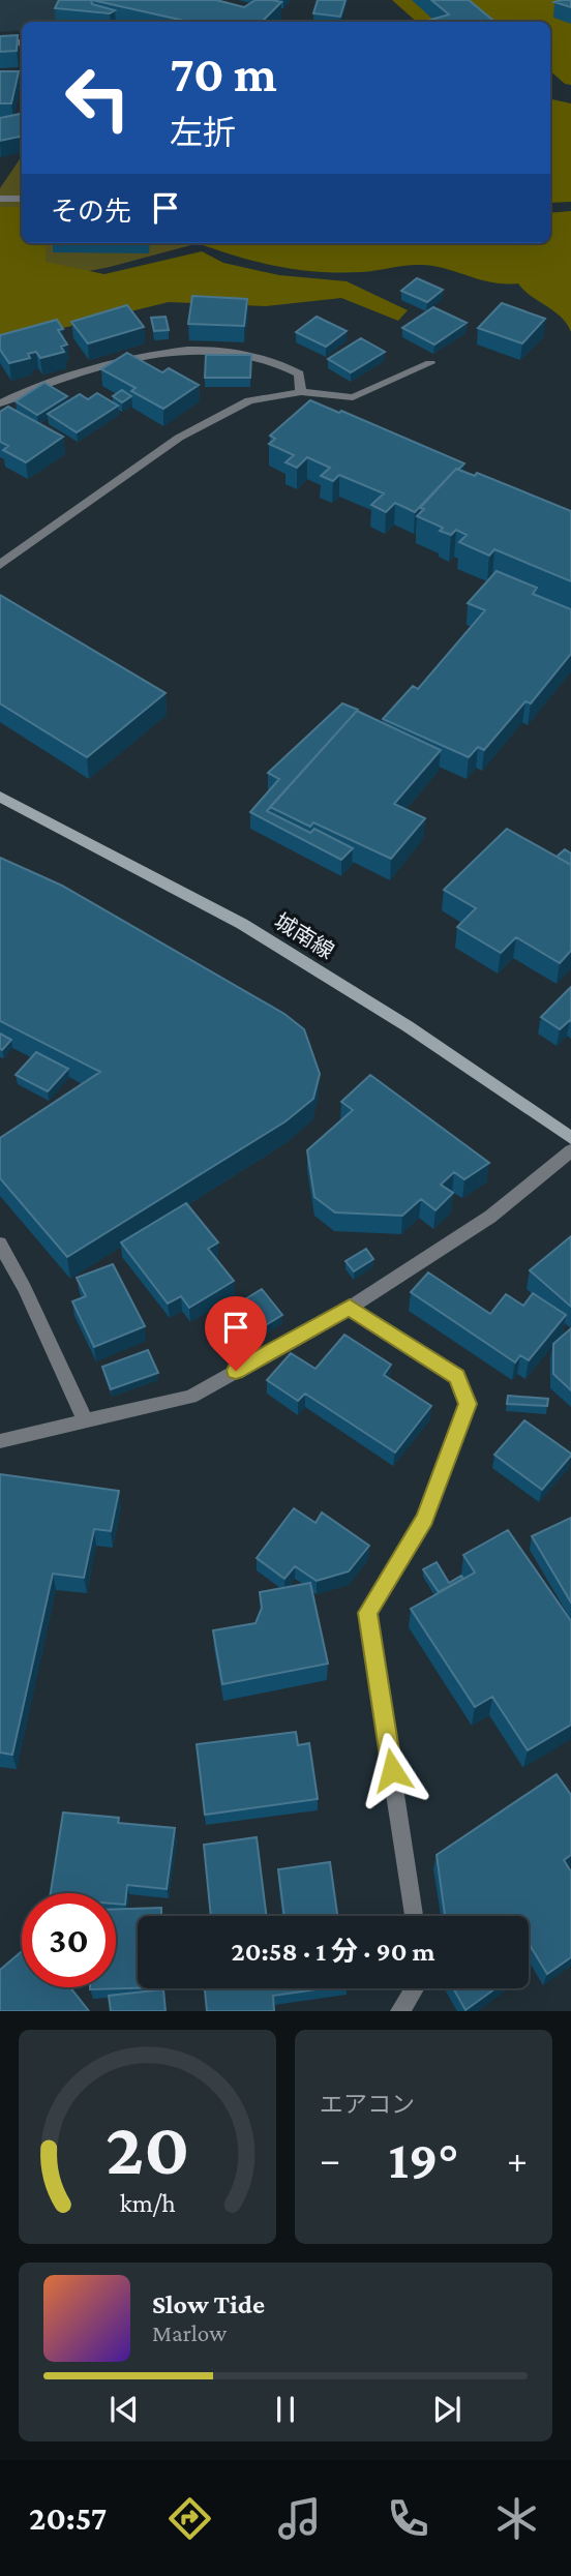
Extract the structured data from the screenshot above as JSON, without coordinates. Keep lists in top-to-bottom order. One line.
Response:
{"streets":{"street":["城南線"]},"page":{"turn":["70 m","左折"],"then":"その先","limit":"30","trip":"20:58 · 1 分 · 90 m","tile":"エアコン","heat":["−","19°","+"],"song":["Slow Tide","Marlow"],"tabs":"20:57","gauge":["20","km/h"]}}
